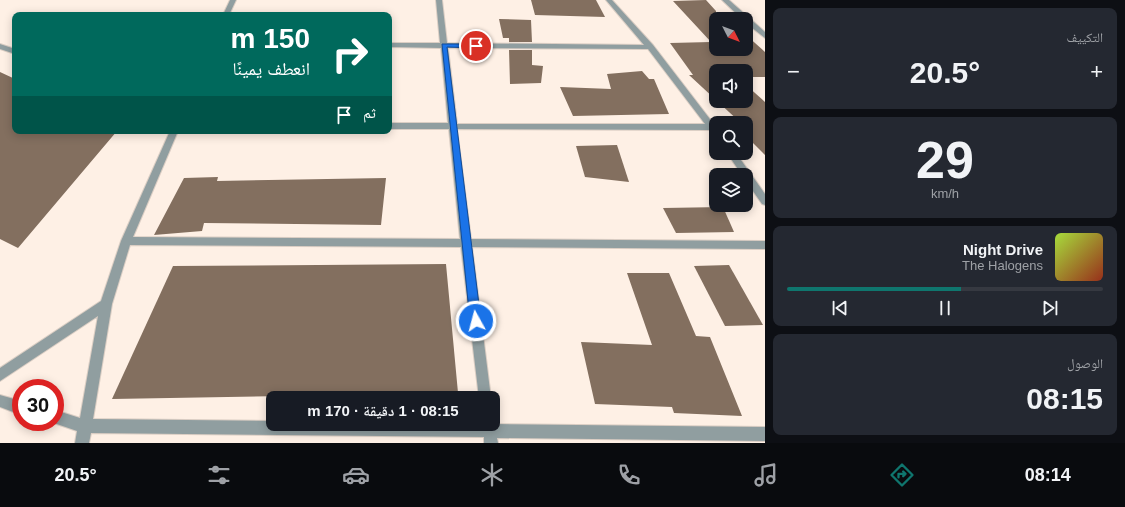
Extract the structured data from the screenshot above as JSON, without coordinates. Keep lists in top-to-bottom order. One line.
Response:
{"north":"bottom right","page":{"tile":["التكييف",["29","km/h"],["الوصول","08:15"]],"turn":["150 m","انعطف يمينًا"],"heat":["−","20.5°","+"],"then":"ثم","song":["Night Drive","The Halogens"],"limit":"30","trip":"08:15 · 1 دقيقة · 170 m","tabs":["08:14","20.5°"]}}
